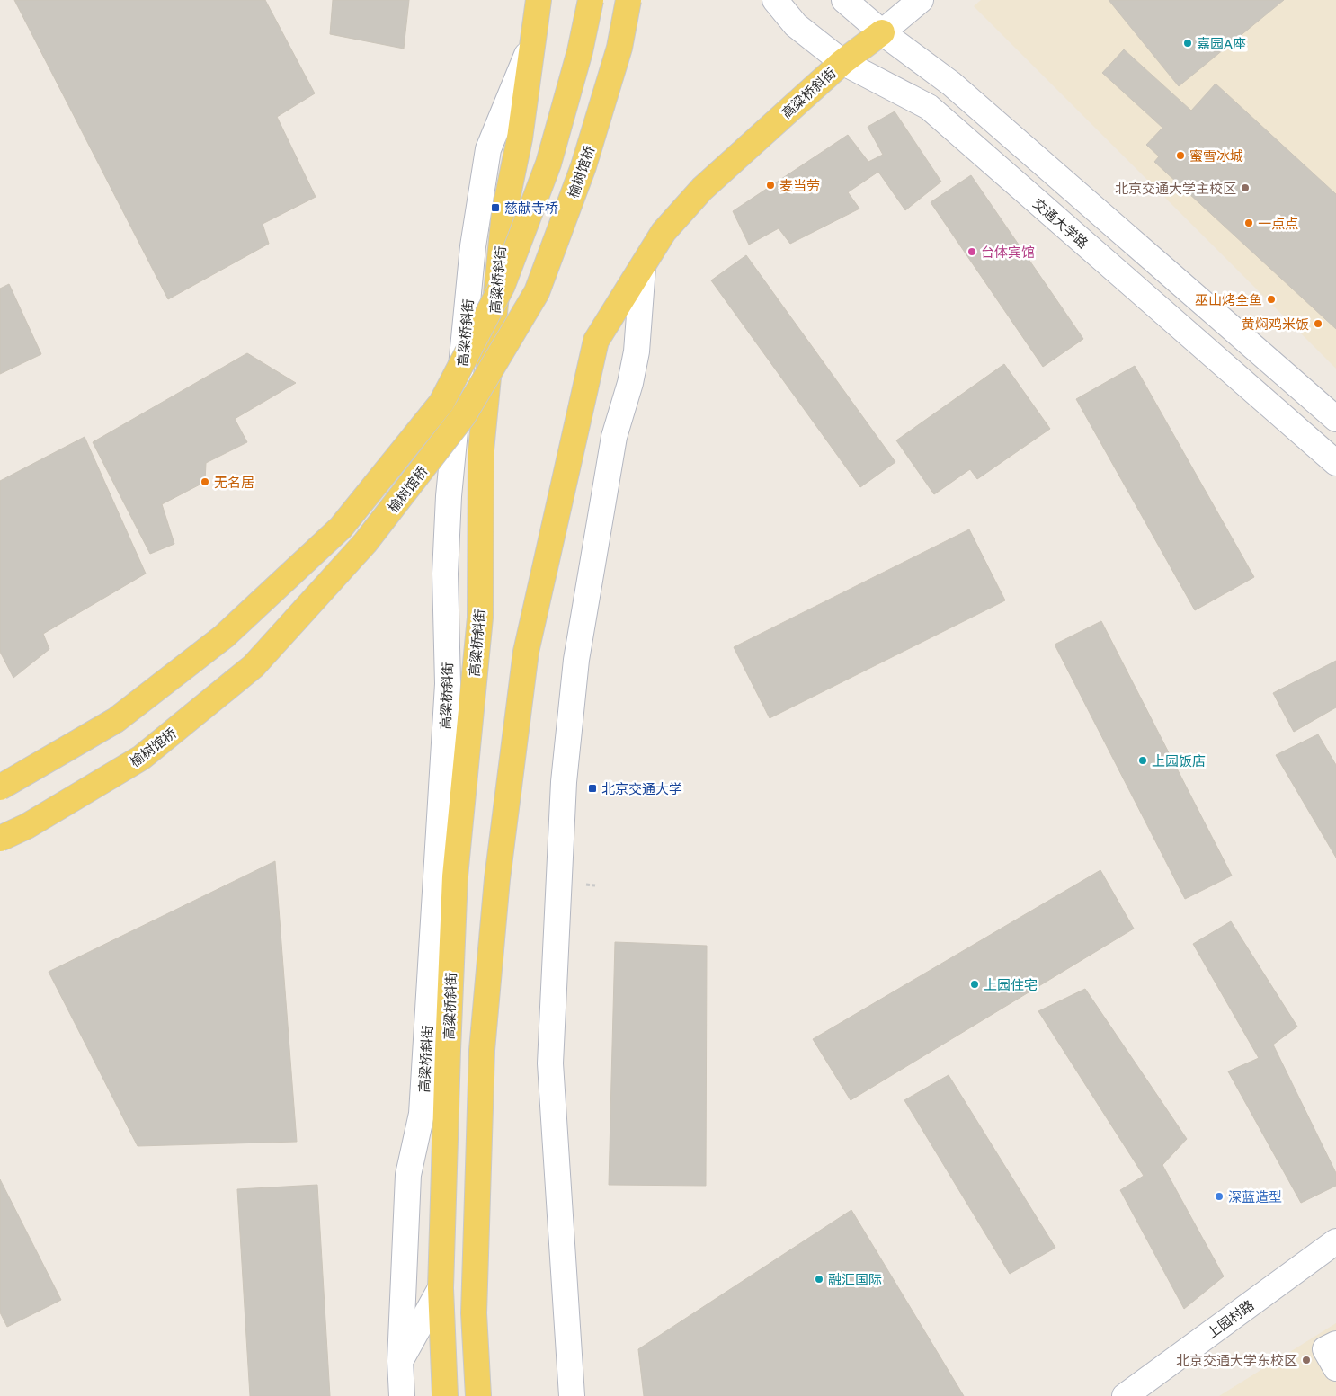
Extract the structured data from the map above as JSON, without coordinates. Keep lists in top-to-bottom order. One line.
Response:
{"streets":{"main road":["高粱桥斜街","榆树馆桥"],"street":["交通大学路","高梁桥斜街","上园村路"]},"crossings":[["高粱桥斜街","交通大学路"],["高粱桥斜街","高梁桥斜街"]],"places":{"other":["嘉园A座","蜜雪冰城","麦当劳","北京交通大学主校区","一点点","台体宾馆","巫山烤全鱼","黄焖鸡米饭","无名居","上园饭店","上园住宅","深蓝造型","融汇国际","北京交通大学东校区"],"transit":["慈献寺桥","北京交通大学"]}}
